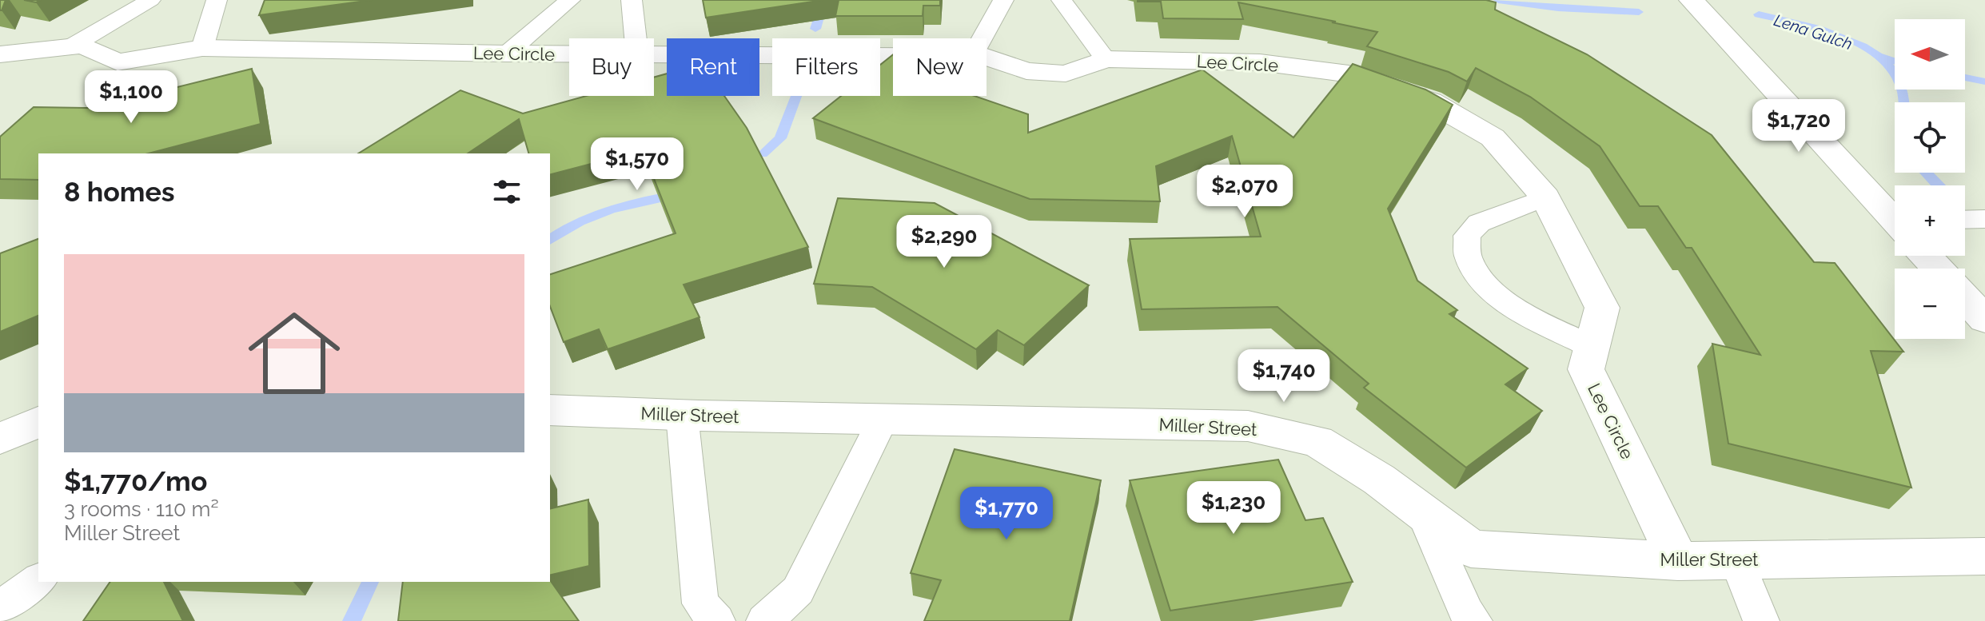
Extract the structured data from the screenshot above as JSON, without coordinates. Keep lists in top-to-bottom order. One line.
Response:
{"streets":{"street":["Lee Circle","Miller Street"]},"crossings":[["Lee Circle","Miller Street"]],"water":["Lena Gulch"],"north":"left","page":{"map_buttons":["+","−"],"chip":["Buy","Rent","Filters","New"],"price":["$1,100","$1,720","$1,570","$2,070","$2,290","$1,740","$1,230","$1,770"],"heading":"8 homes","list":[{"name":"$1,770/mo","note":"3 rooms · 110 m² · Miller Street"}]}}
